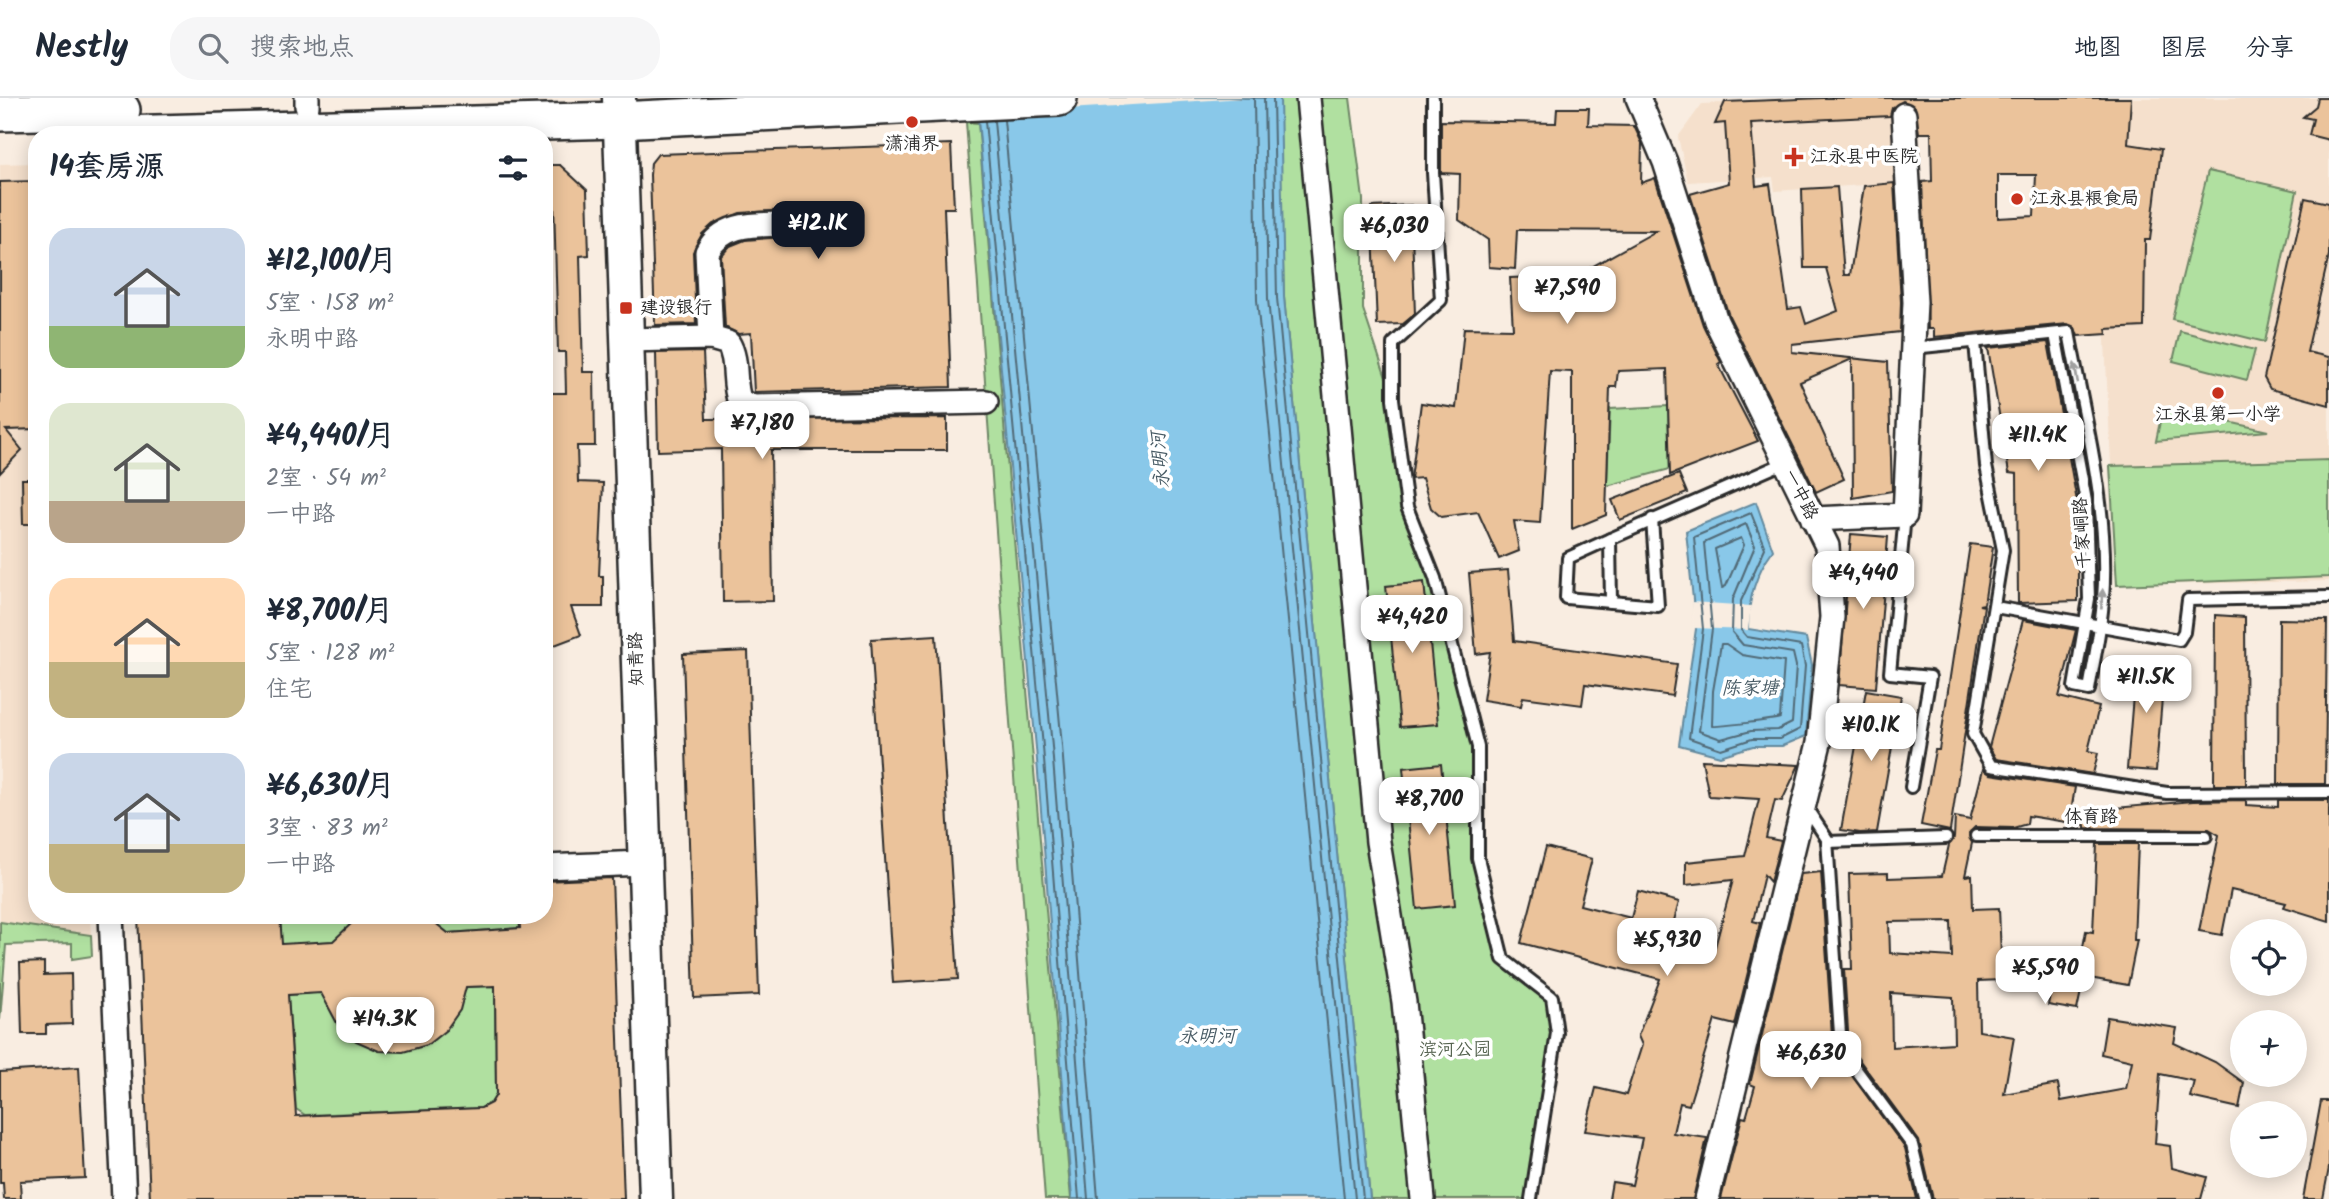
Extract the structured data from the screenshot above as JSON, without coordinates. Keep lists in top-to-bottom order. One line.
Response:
{"streets":{"main road":["知青路"],"street":["一中路"],"lane":["千家峒路","体育路"]},"water":["永明河","陈家塘"],"parks":["滨河公园"],"places":{"other":["潇浦界","江永县粮食局","江永县第一小学"],"health":["江永县中医院"],"transit":["建设银行"]},"page":{"header":"Nestly","search":"搜索地点","nav":["地图","图层","分享"],"heading":"14套房源","price":["¥12.1K","¥6,030","¥7,590","¥7,180","¥11.4K","¥4,440","¥4,420","¥11.5K","¥10.1K","¥8,700","¥5,930","¥5,590","¥14.3K","¥6,630"],"list":[{"name":"¥12,100/月","note":"5室 · 158 m² · 永明中路"},{"name":"¥4,440/月","note":"2室 · 54 m² · 一中路"},{"name":"¥8,700/月","note":"5室 · 128 m² · 住宅"},{"name":"¥6,630/月","note":"3室 · 83 m² · 一中路"}],"map_buttons":["+","−"]}}
